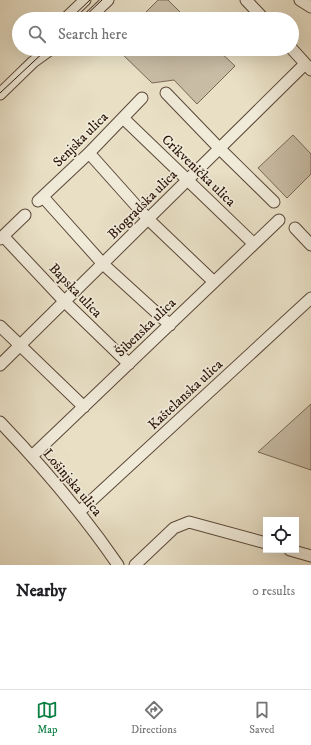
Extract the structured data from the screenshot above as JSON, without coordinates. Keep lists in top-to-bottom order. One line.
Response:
{"streets":{"street":["Senjska ulica","Crikvenička ulica","Biogradska ulica","Bapska ulica","Šibenska ulica","Kaštelanska ulica","Lošinjska ulica"]},"crossings":[["Senjska ulica","Crikvenička ulica"],["Senjska ulica","Biogradska ulica"],["Crikvenička ulica","Biogradska ulica"],["Crikvenička ulica","Šibenska ulica"],["Biogradska ulica","Bapska ulica"],["Bapska ulica","Šibenska ulica"],["Šibenska ulica","Lošinjska ulica"],["Kaštelanska ulica","Lošinjska ulica"]],"page":{"search":"Search here","heading":["Nearby","0 results"],"nav":["Map","Directions","Saved"]}}
